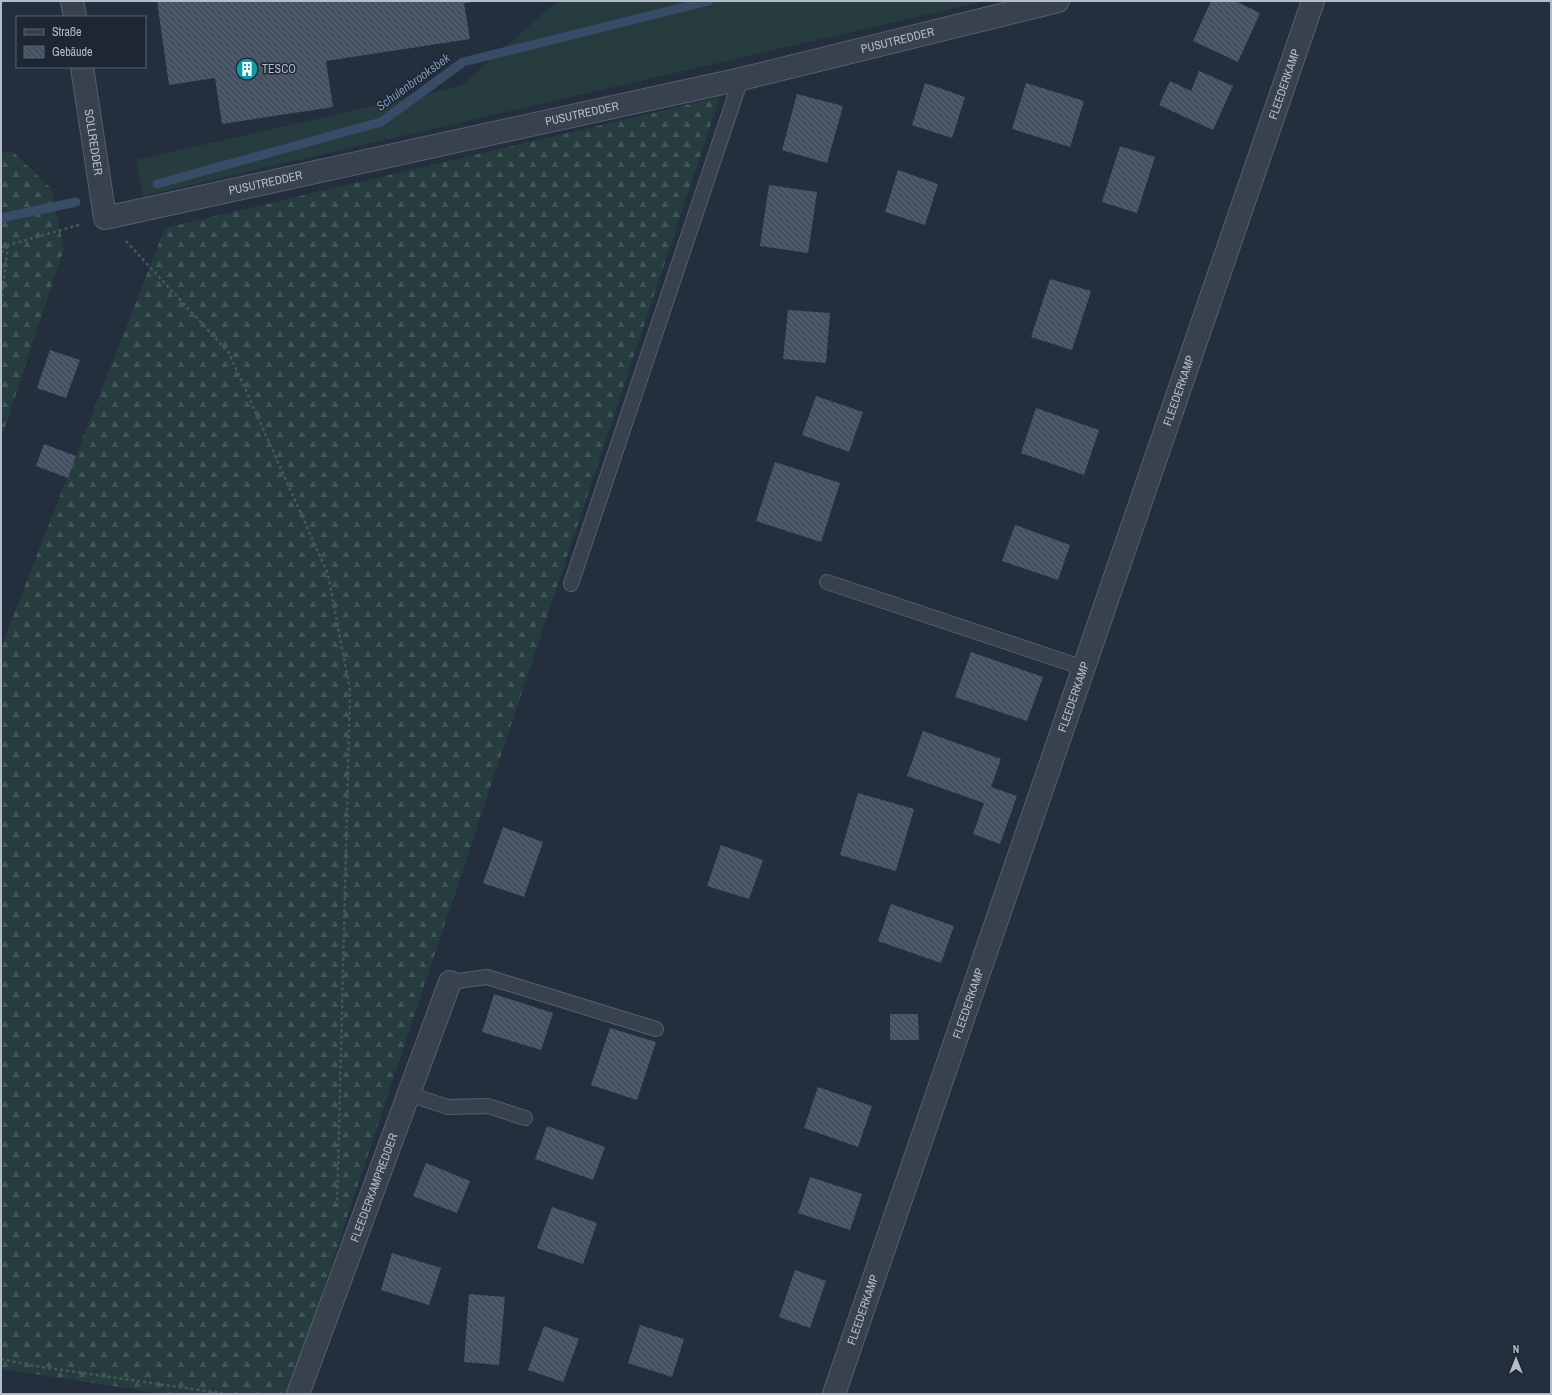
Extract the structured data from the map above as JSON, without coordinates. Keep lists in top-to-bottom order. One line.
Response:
{"streets":{"street":["PUSUTREDDER","FLEEDERKAMP","SOLLREDDER","FLEEDERKAMPREDDER"]},"crossings":[["PUSUTREDDER","SOLLREDDER"]],"water":["Schulenbrooksbek"],"places":{"building":["TESCO"]},"legend":["Straße","Gebäude"],"north":"top"}
